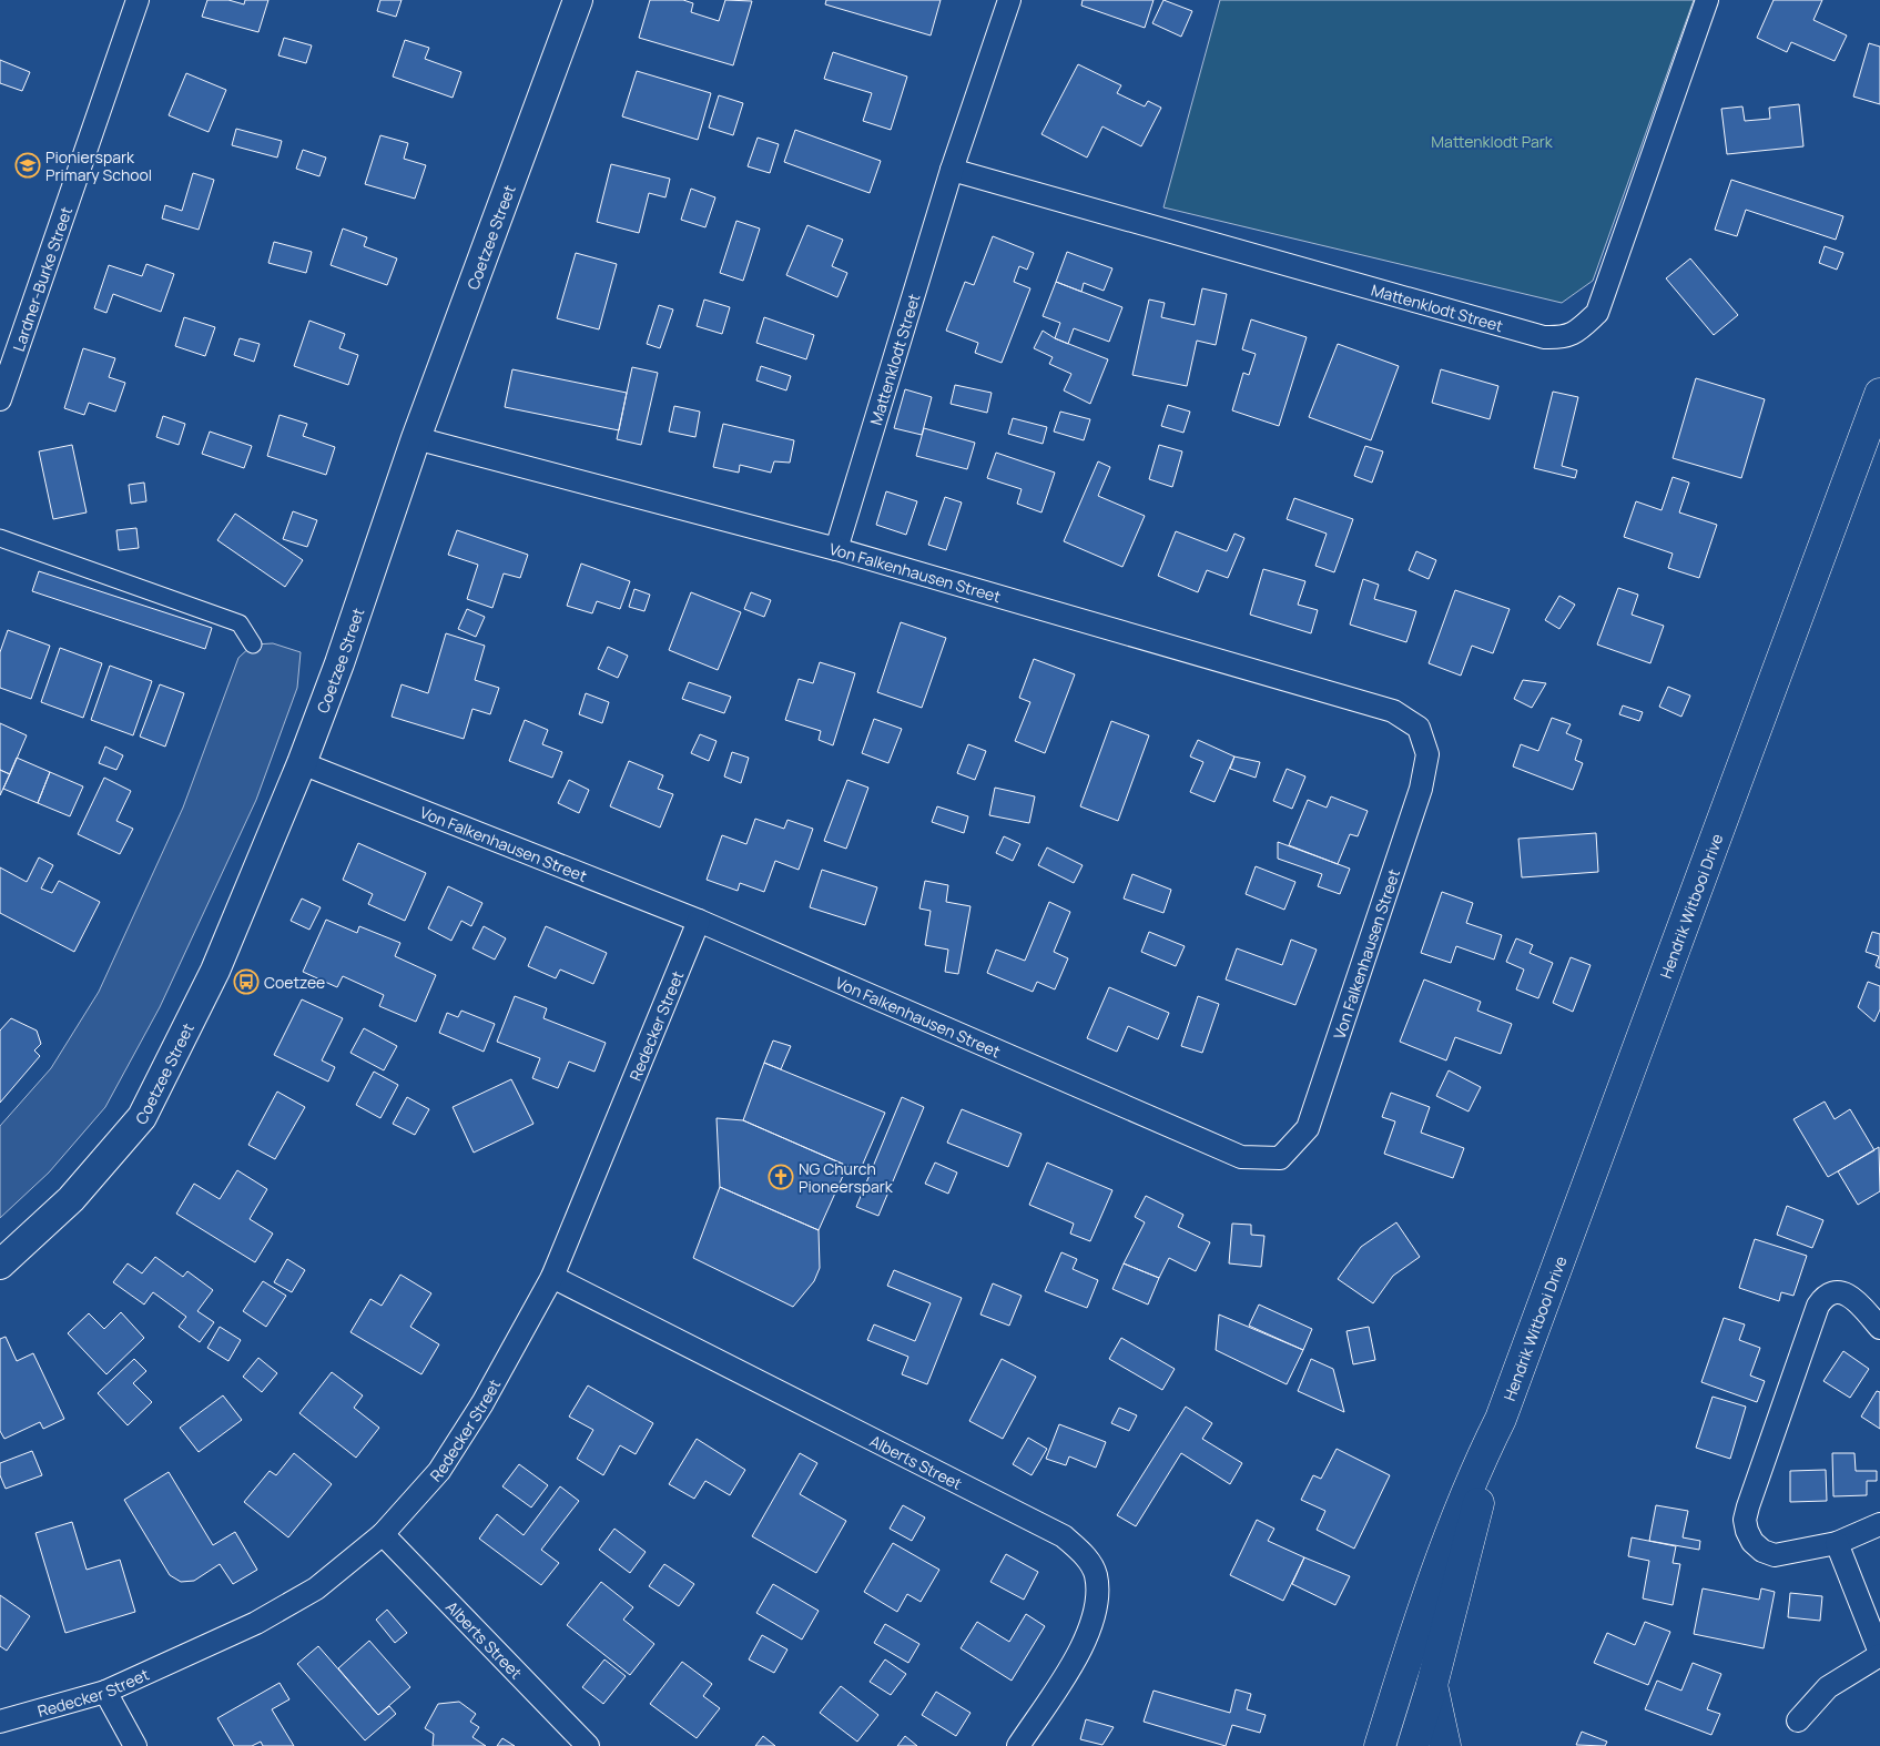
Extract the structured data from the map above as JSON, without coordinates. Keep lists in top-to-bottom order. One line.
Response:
{"streets":{"main road":["Hendrik Witbooi Drive"],"street":["Coetzee Street","Lardner-Burke Street","Mattenklodt Street","Von Falkenhausen Street","Redecker Street","Alberts Street"]},"crossings":[["Coetzee Street","Von Falkenhausen Street"],["Mattenklodt Street","Von Falkenhausen Street"],["Von Falkenhausen Street","Redecker Street"],["Redecker Street","Alberts Street"]],"parks":["Mattenklodt Park"],"places":{"school or university":["Pionierspark Primary School"],"bus stop":["Coetzee"],"church":["NG Church Pioneerspark"]}}
